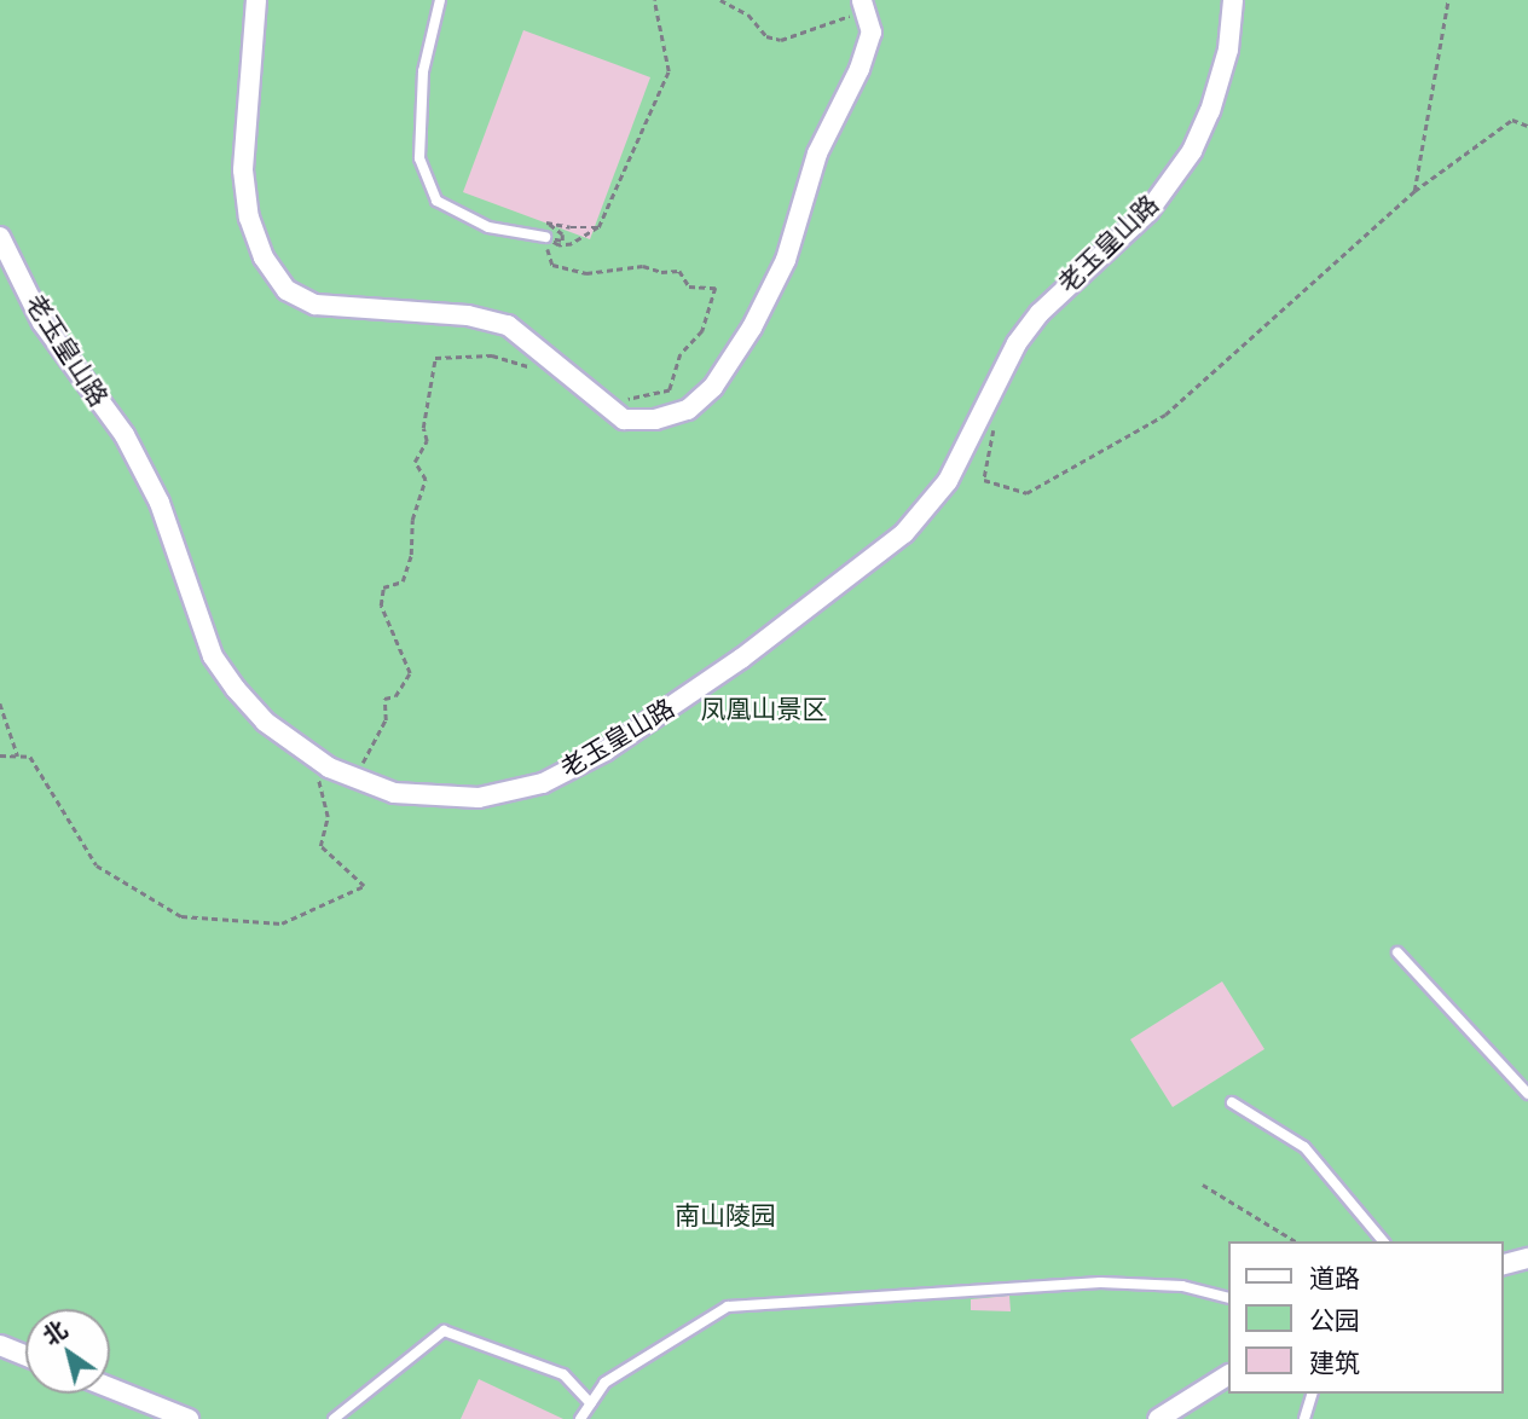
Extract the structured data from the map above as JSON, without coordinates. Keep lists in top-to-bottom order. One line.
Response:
{"streets":{"street":["老玉皇山路"]},"parks":["凤凰山景区","南山陵园"],"legend":["道路","公园","建筑"],"north":"top left"}
